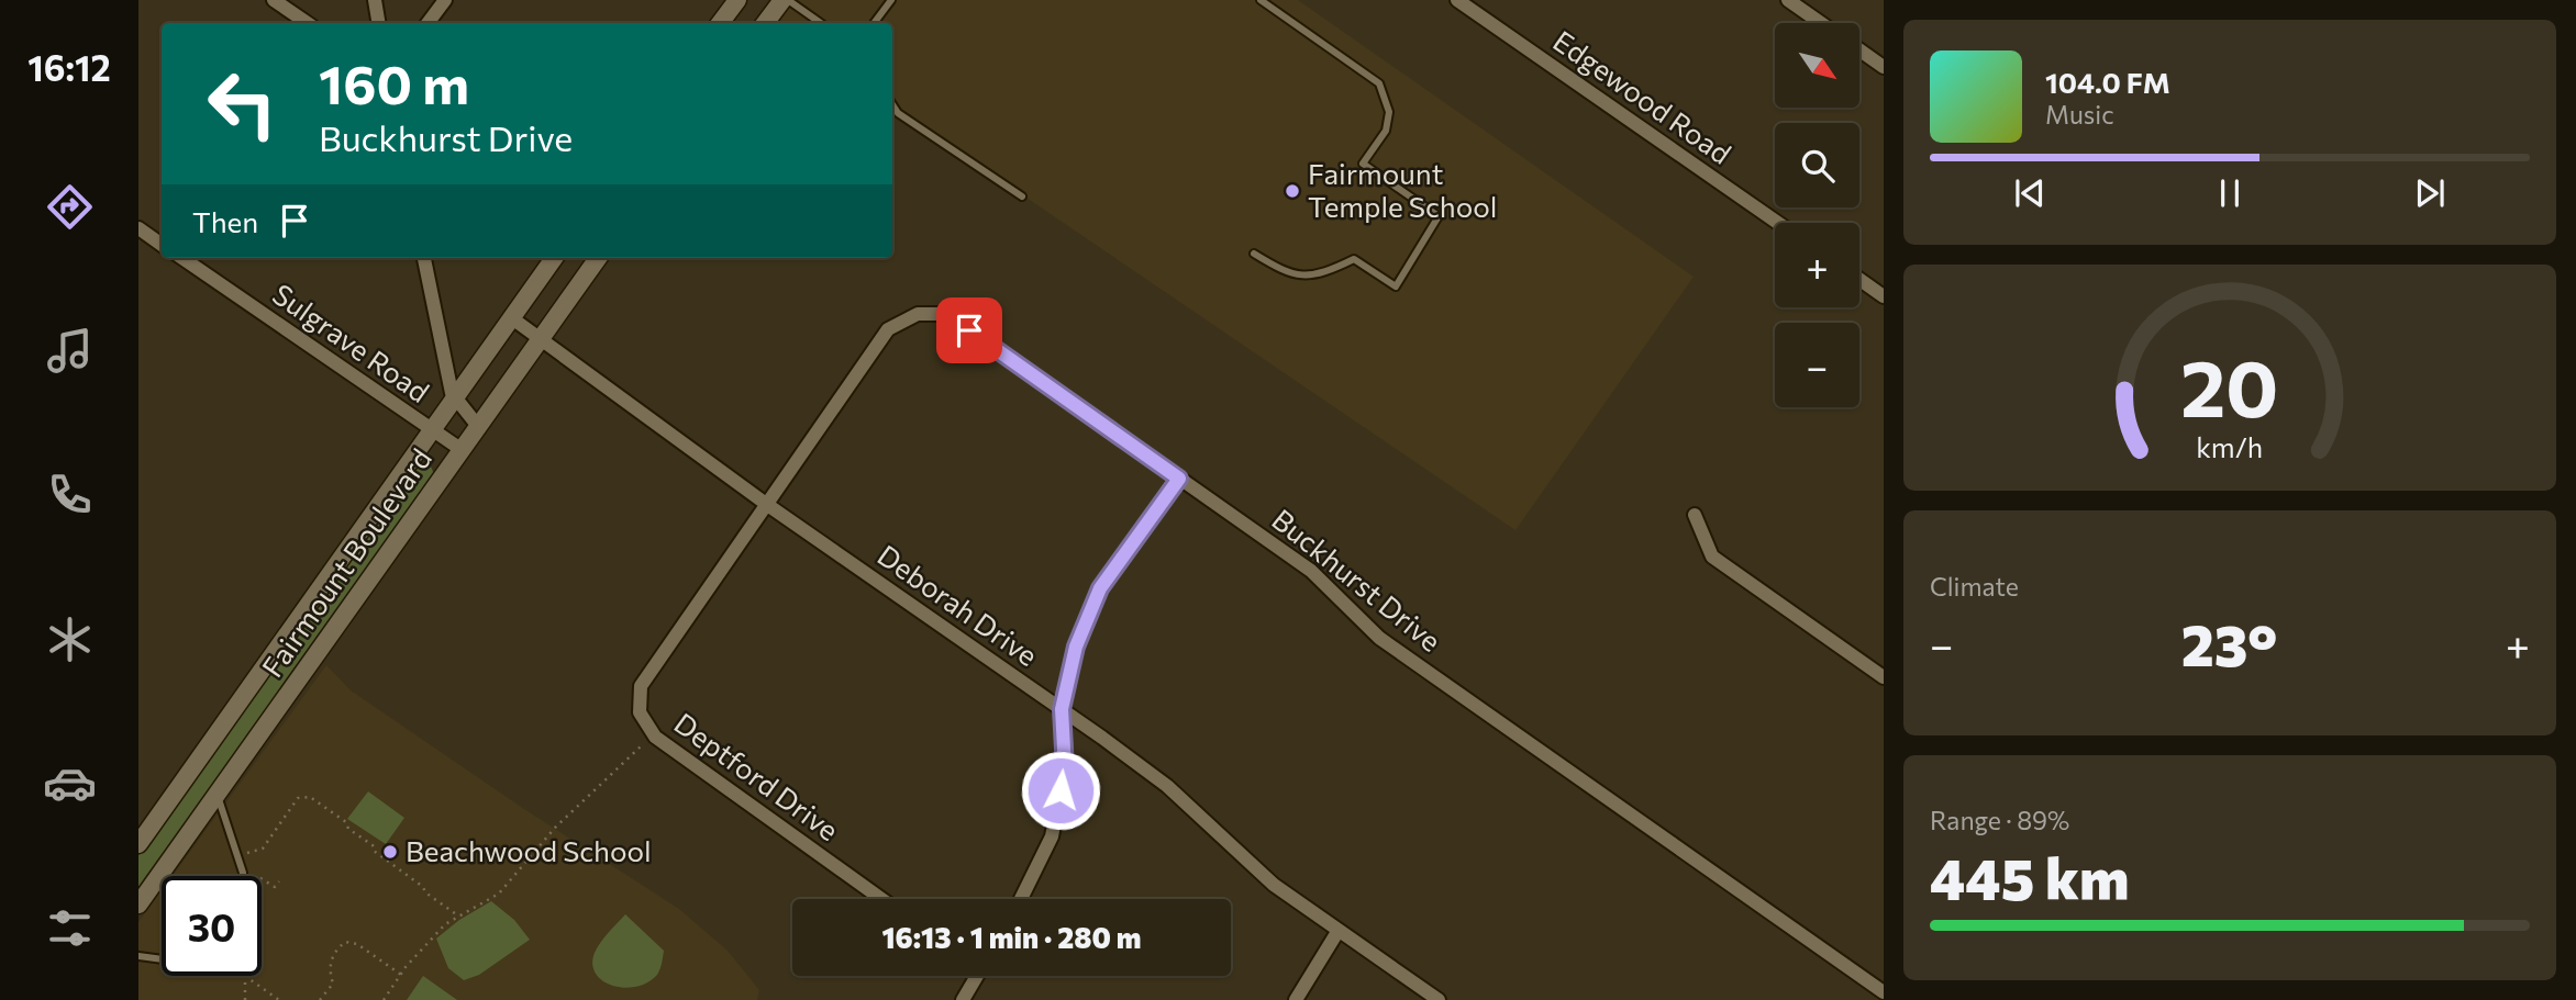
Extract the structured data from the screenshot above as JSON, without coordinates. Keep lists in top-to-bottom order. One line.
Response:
{"streets":{"main road":["Fairmount Boulevard"],"street":["Edgewood Road","Sulgrave Road","Buckhurst Drive","Deborah Drive","Deptford Drive"]},"crossings":[["Sulgrave Road","Fairmount Boulevard"],["Fairmount Boulevard","Deborah Drive"],["Buckhurst Drive","Deborah Drive"],["Buckhurst Drive","Deptford Drive"],["Deborah Drive","Deptford Drive"]],"places":["Fairmount Temple School","Beachwood School"],"north":"bottom right","page":{"tabs":"16:12","map_buttons":["+","−"],"turn":["160 m","Buckhurst Drive"],"song":["104.0 FM","Music"],"then":"Then","tile":["Climate",["Range · 89%","445 km"]],"heat":["−","23°","+"],"limit":"30","trip":"16:13 · 1 min · 280 m","gauge":["20","km/h"]}}
